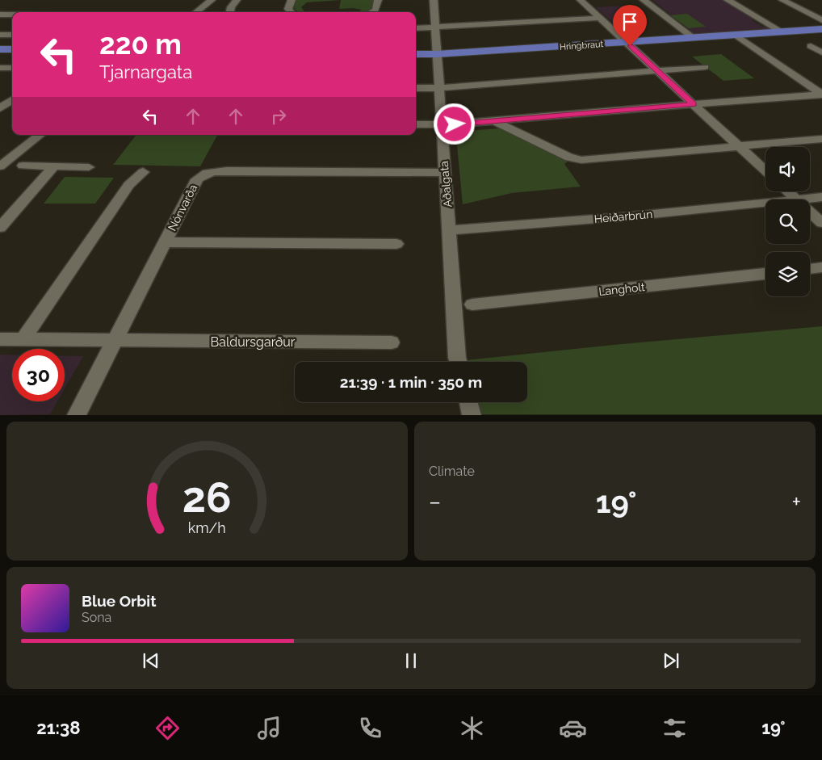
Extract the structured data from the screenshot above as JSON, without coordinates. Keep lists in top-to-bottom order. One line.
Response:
{"streets":{"main road":["Hringbraut"],"street":["Aðalgata","Nónvarða","Heiðarbrún","Langholt","Baldursgarður"]},"crossings":[["Hringbraut","Aðalgata"],["Aðalgata","Nónvarða"],["Aðalgata","Heiðarbrún"],["Nónvarða","Baldursgarður"]],"page":{"turn":["220 m","Tjarnargata"],"limit":"30","trip":"21:39 · 1 min · 350 m","tile":"Climate","heat":["−","19°","+"],"song":["Blue Orbit","Sona"],"tabs":["21:38","19°"],"gauge":["26","km/h"]}}
